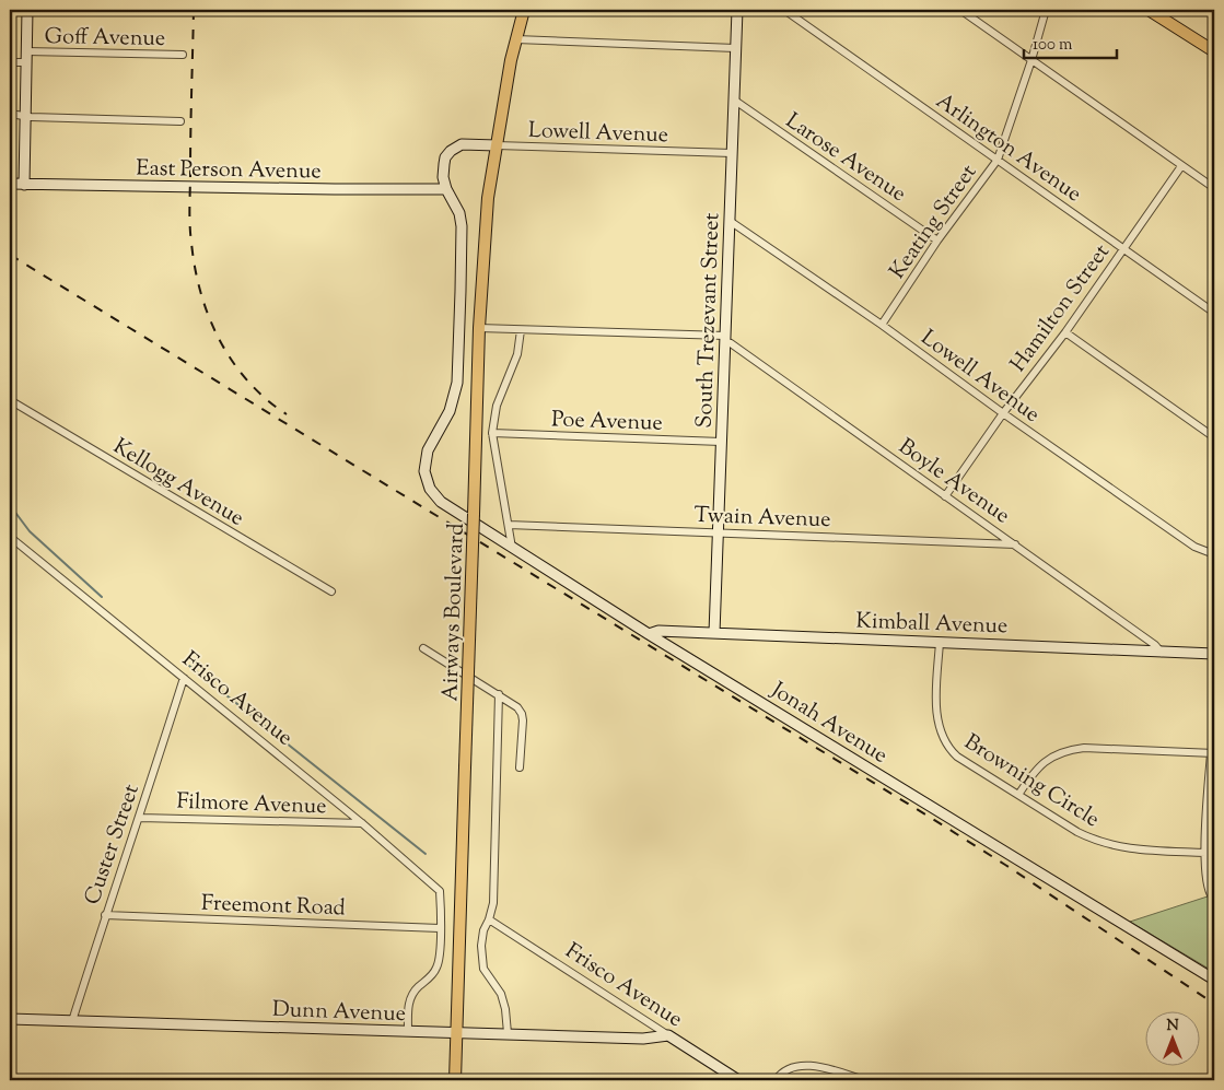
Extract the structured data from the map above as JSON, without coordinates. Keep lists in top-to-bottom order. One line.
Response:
{"streets":{"main road":["Airways Boulevard"],"street":["Goff Avenue","Lowell Avenue","Arlington Avenue","Larose Avenue","East Person Avenue","Keating Street","Hamilton Street","South Trezevant Street","Poe Avenue","Boyle Avenue","Kellogg Avenue","Twain Avenue","Kimball Avenue","Frisco Avenue","Jonah Avenue","Browning Circle","Filmore Avenue","Custer Street","Freemont Road","Dunn Avenue"]},"crossings":[["Lowell Avenue","Keating Street"],["Lowell Avenue","Hamilton Street"],["Lowell Avenue","South Trezevant Street"],["Lowell Avenue","Airways Boulevard"],["Arlington Avenue","Keating Street"],["Arlington Avenue","Hamilton Street"],["Larose Avenue","Keating Street"],["Larose Avenue","South Trezevant Street"],["East Person Avenue","Jonah Avenue"],["Hamilton Street","Boyle Avenue"],["South Trezevant Street","Poe Avenue"],["South Trezevant Street","Boyle Avenue"],["South Trezevant Street","Twain Avenue"],["South Trezevant Street","Kimball Avenue"],["Boyle Avenue","Twain Avenue"],["Boyle Avenue","Airways Boulevard"],["Boyle Avenue","Kimball Avenue"],["Airways Boulevard","Dunn Avenue"],["Kimball Avenue","Jonah Avenue"],["Kimball Avenue","Browning Circle"],["Frisco Avenue","Filmore Avenue"],["Frisco Avenue","Custer Street"],["Frisco Avenue","Freemont Road"],["Frisco Avenue","Dunn Avenue"],["Filmore Avenue","Custer Street"],["Custer Street","Freemont Road"],["Custer Street","Dunn Avenue"]],"scale_bar":"100 m","north":"top"}
